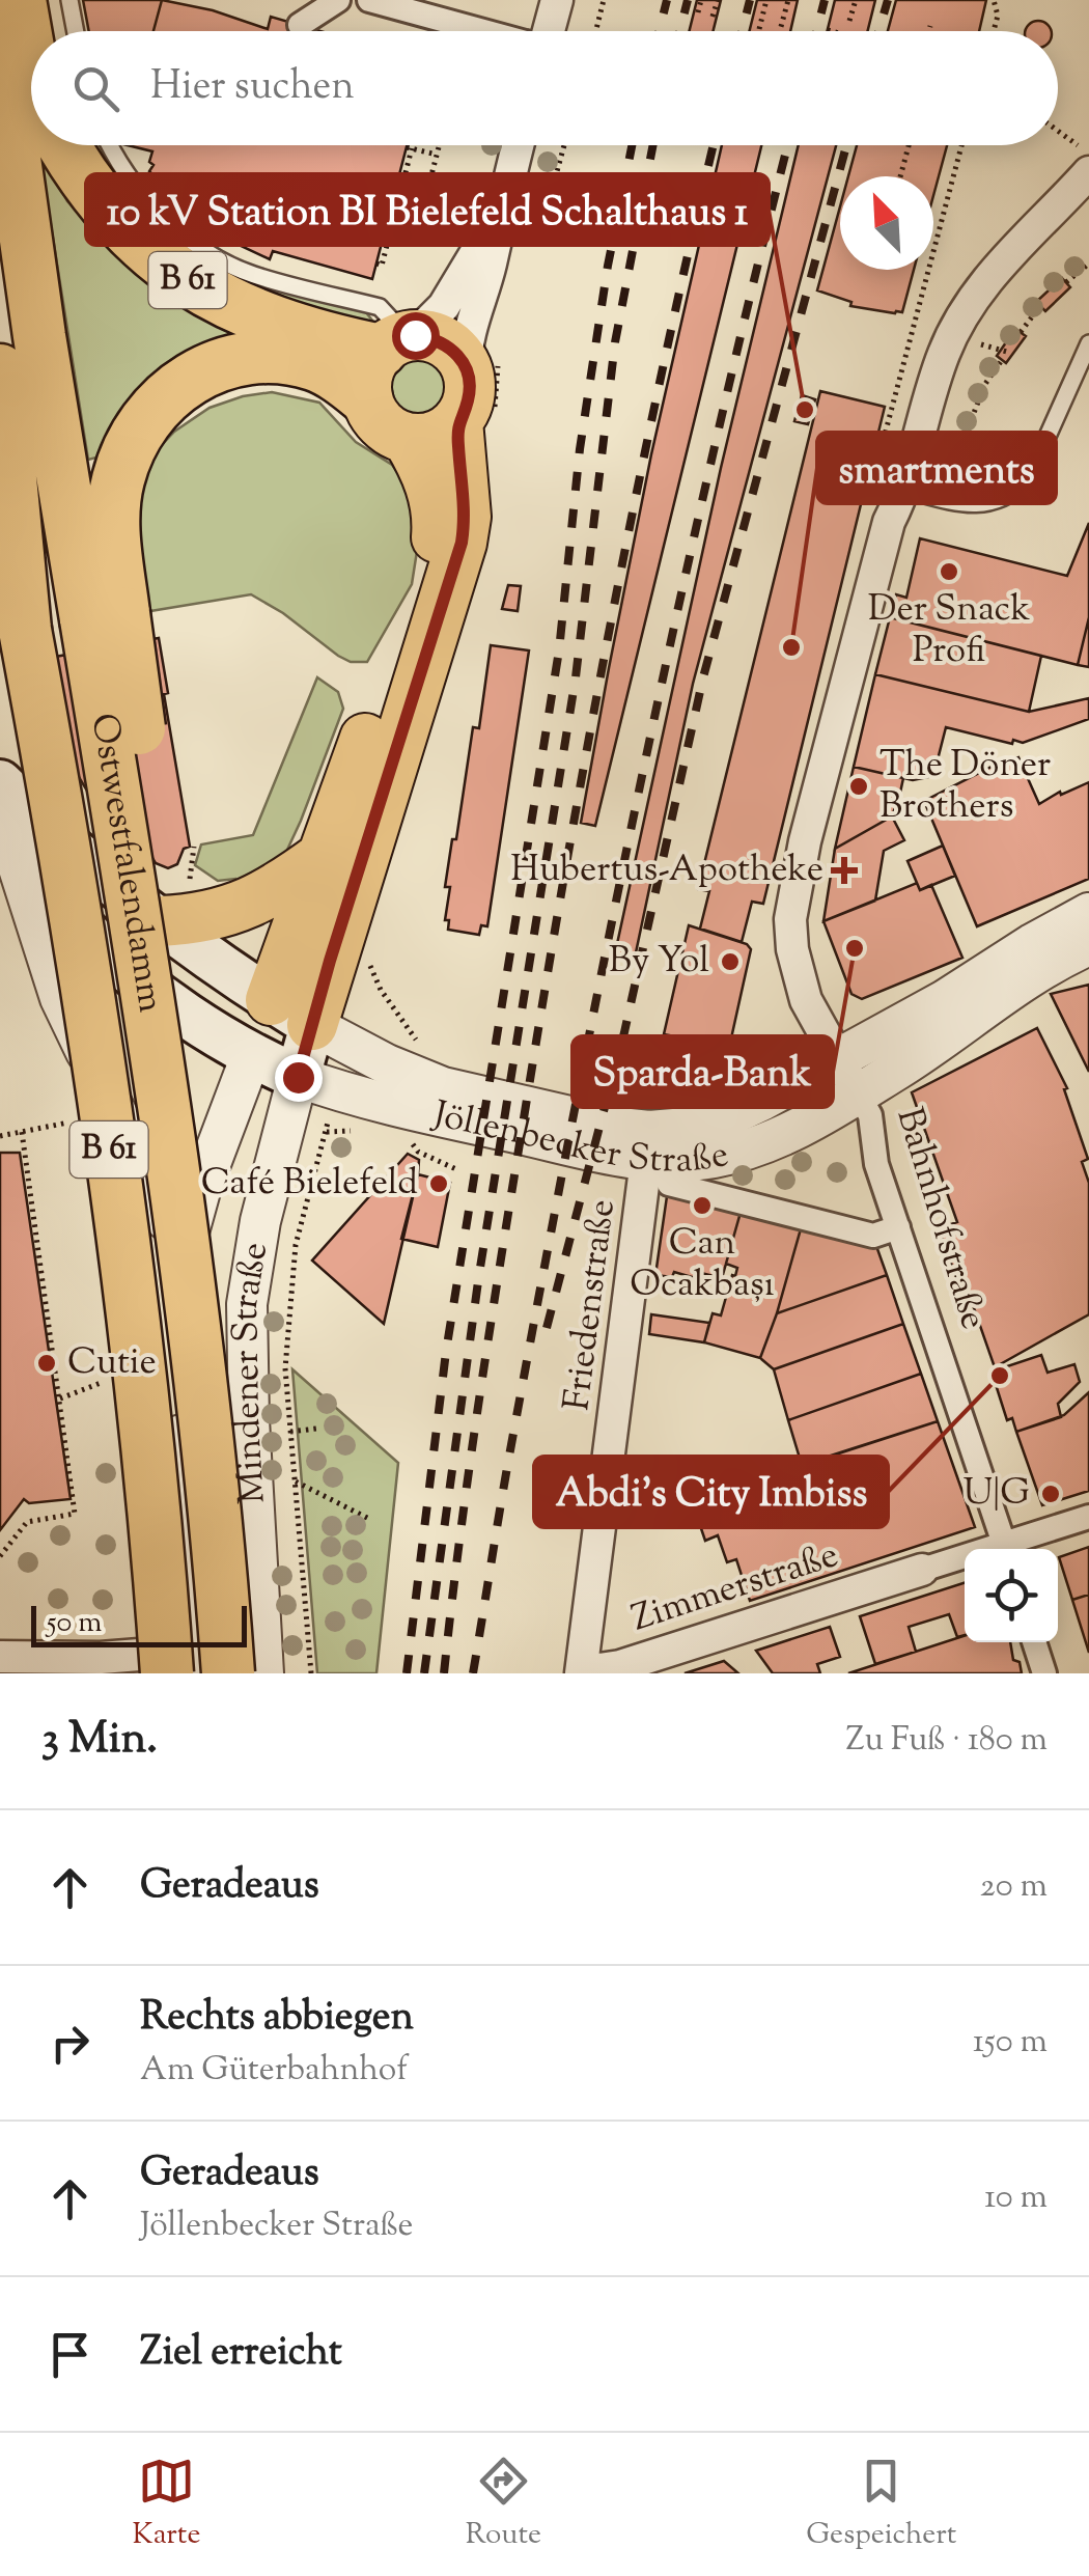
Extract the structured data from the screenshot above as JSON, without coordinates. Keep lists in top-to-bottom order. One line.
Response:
{"streets":{"highway":["B 61","Ostwestfalendamm"],"main road":["Jöllenbecker Straße"],"street":["Bahnhofstraße","Friedenstraße","Mindener Straße","Zimmerstraße"]},"crossings":[["B 61","Ostwestfalendamm"],["B 61","Mindener Straße"],["Ostwestfalendamm","Mindener Straße"],["Jöllenbecker Straße","Bahnhofstraße"],["Jöllenbecker Straße","Friedenstraße"],["Jöllenbecker Straße","Mindener Straße"],["Friedenstraße","Zimmerstraße"]],"places":{"other":["10 kV Station BI Bielefeld Schalthaus 1","Der Snack Profi","smartments","The Döner Brothers","Sparda-Bank","By Yol","Café Bielefeld","Can Ocakbaşı","Cutie","Abdi's City Imbiss","U|G"],"health":["Hubertus-Apotheke"]},"scale_bar":"50 m","north":"top left","page":{"search":"Hier suchen","scale":"50 m","heading":["3 Min.","Zu Fuß · 180 m"],"list":[["Geradeaus","20 m"],["Rechts abbiegen","Am Güterbahnhof","150 m"],["Geradeaus","Jöllenbecker Straße","10 m"],"Ziel erreicht"],"nav":["Karte","Route","Gespeichert"]}}
